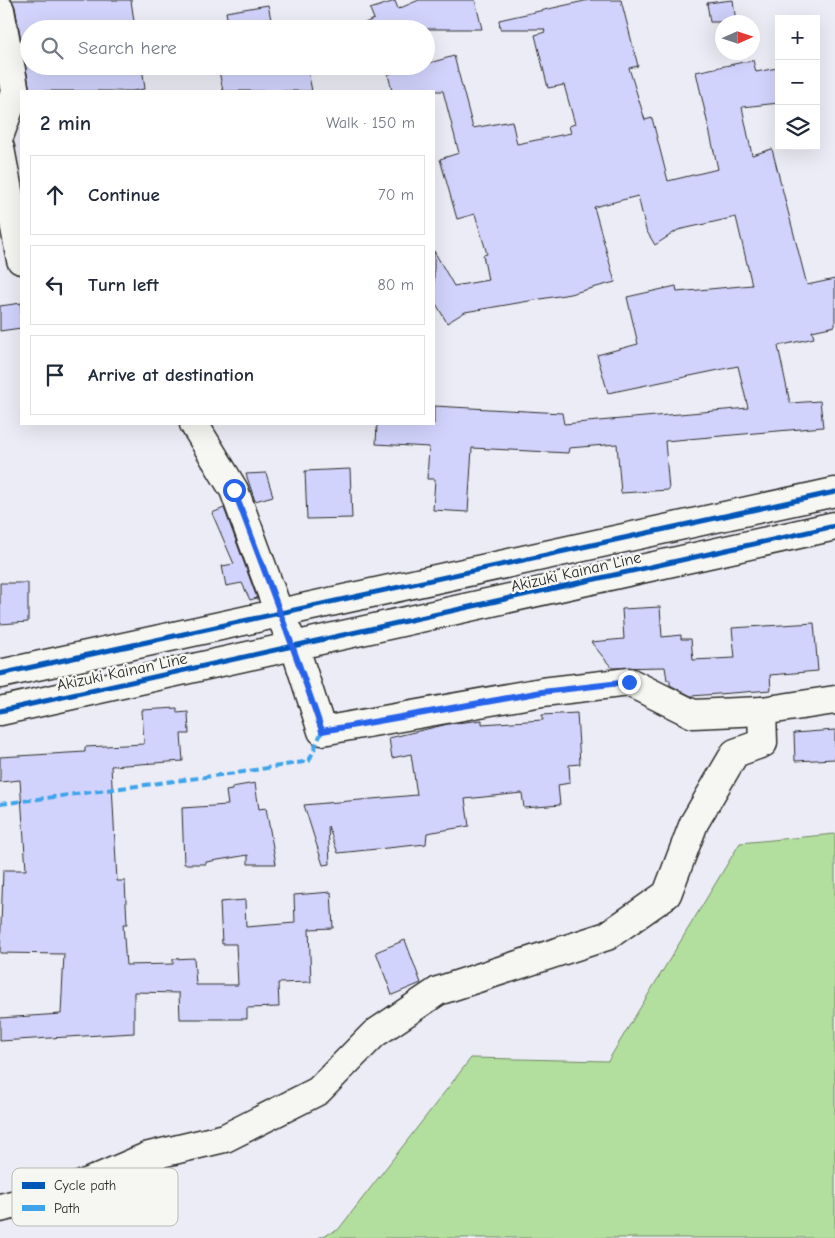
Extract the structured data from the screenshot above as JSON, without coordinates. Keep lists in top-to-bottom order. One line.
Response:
{"streets":{"street":["Akizuki Kainan Line"]},"legend":["Cycle path","Path"],"north":"right","page":{"map_buttons":["+","−"],"search":"Search here","heading":["2 min","Walk · 150 m"],"list":[["Continue","70 m"],["Turn left","80 m"],"Arrive at destination"]}}
